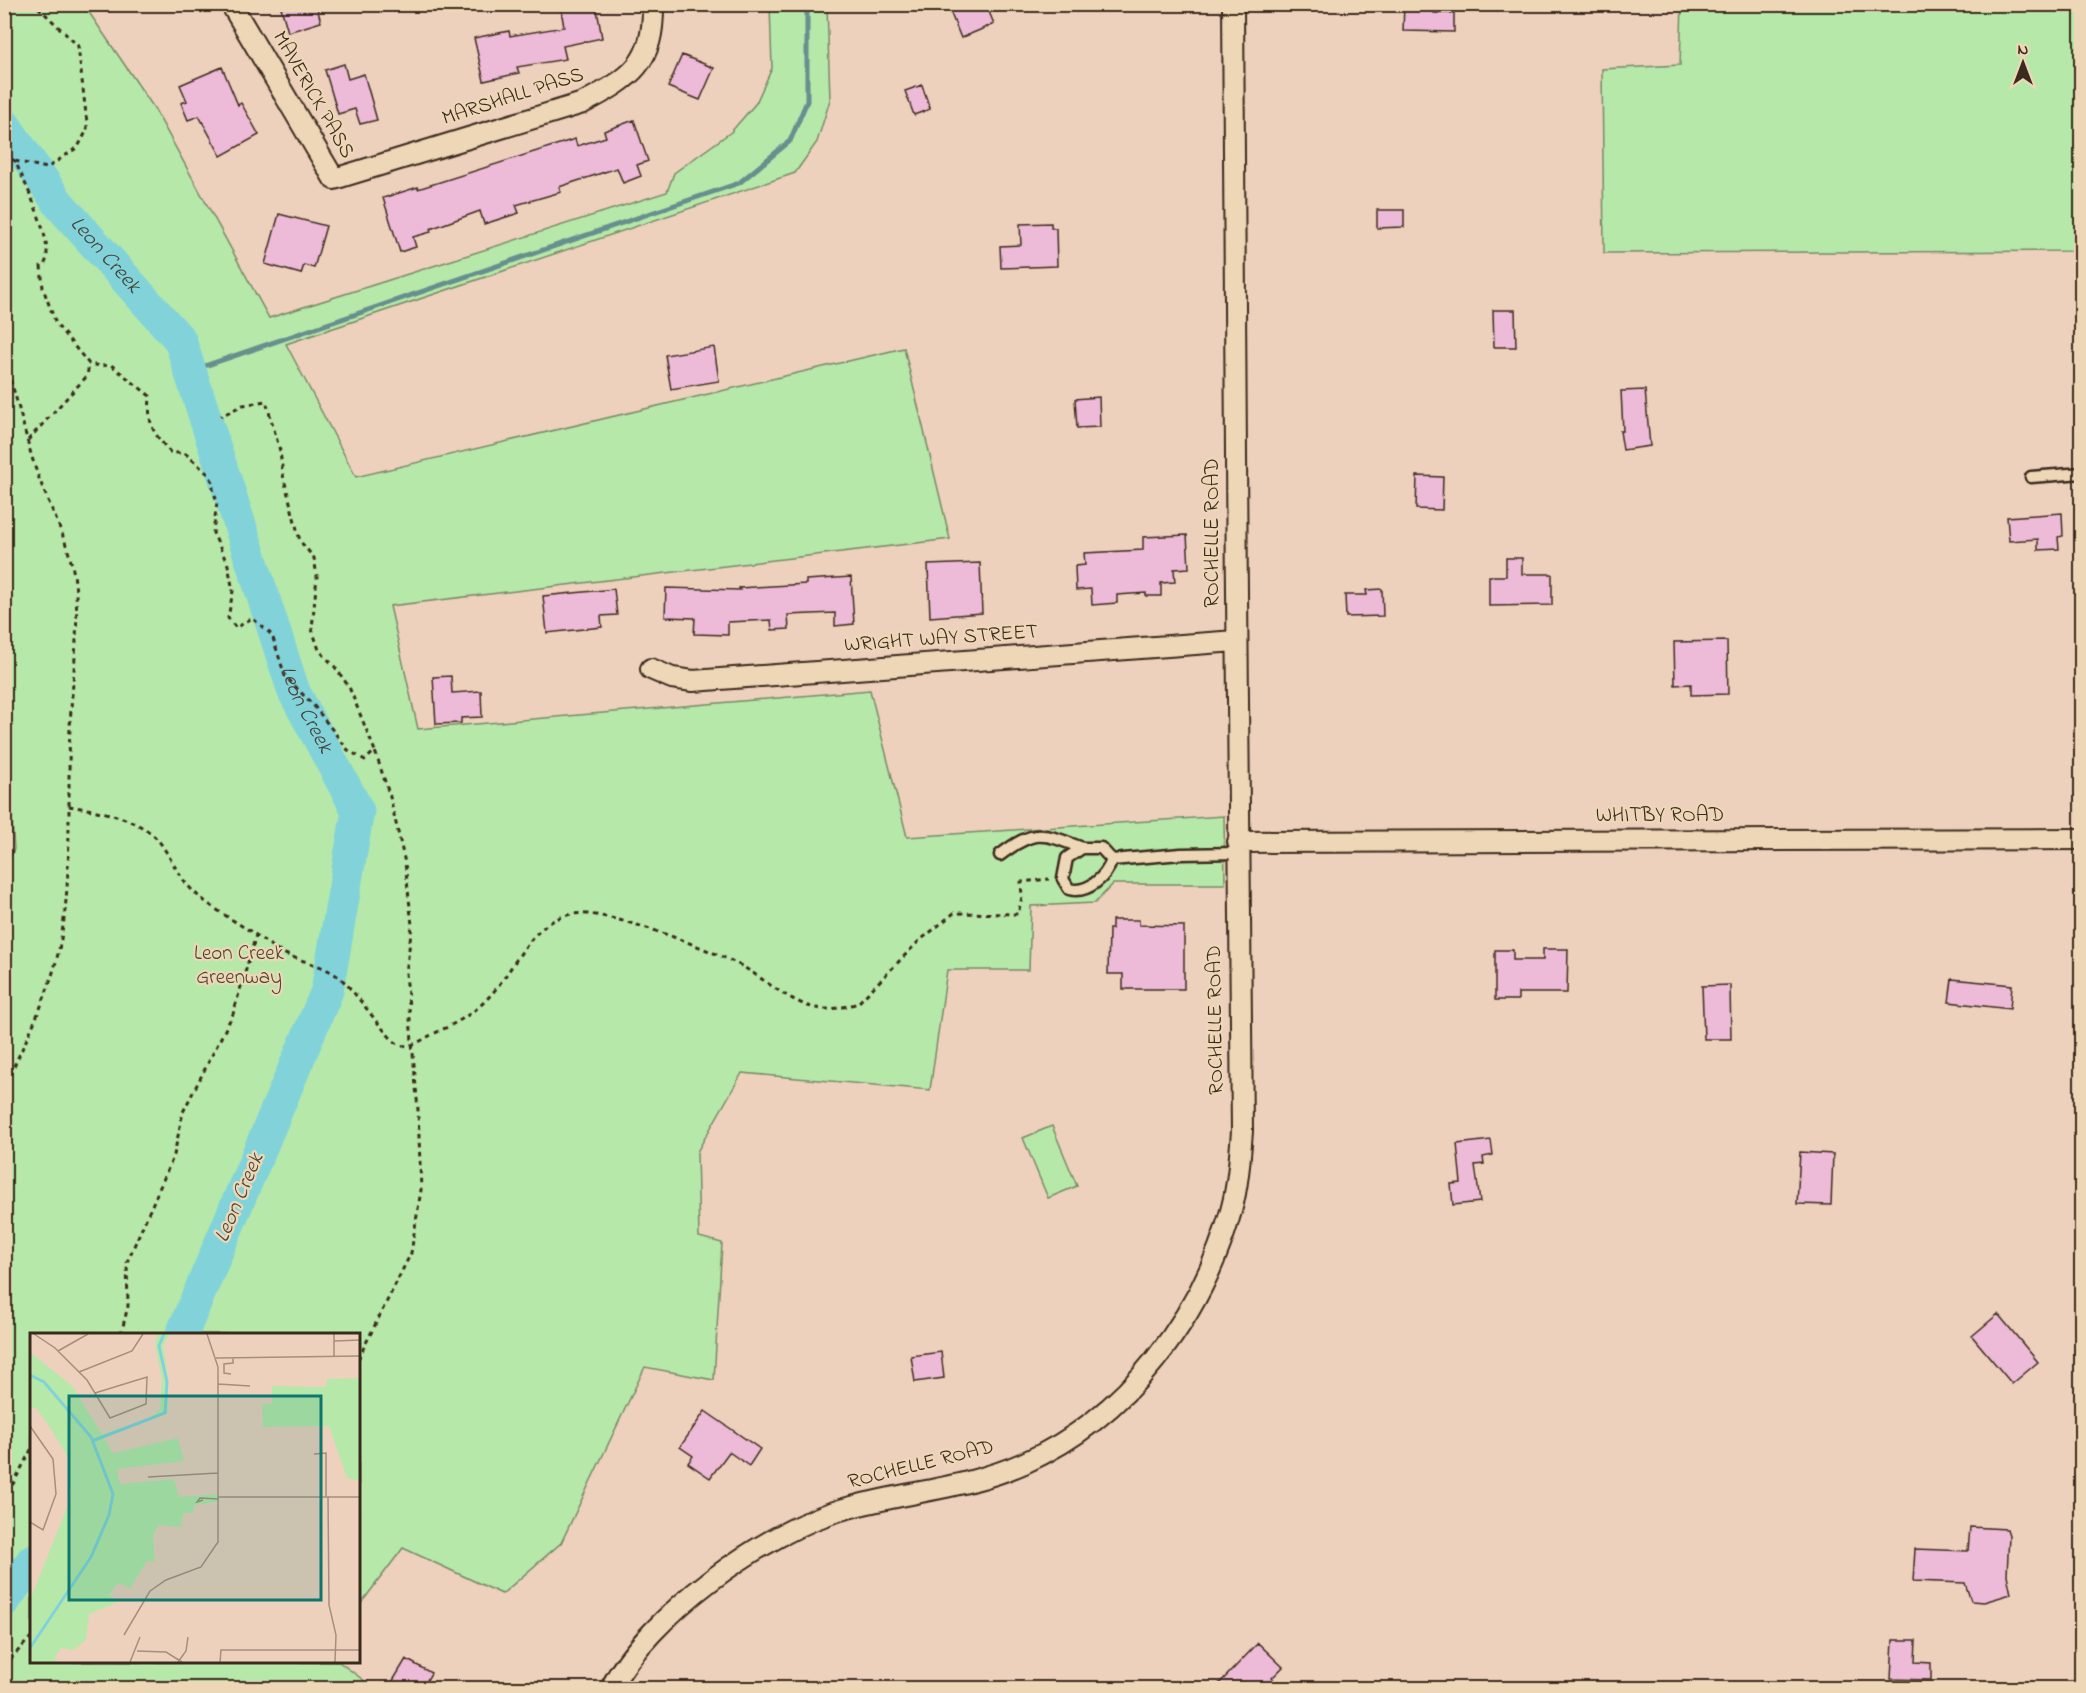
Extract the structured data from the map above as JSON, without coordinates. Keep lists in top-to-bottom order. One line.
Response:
{"streets":{"street":["MAVERICK PASS","MARSHALL PASS","ROCHELLE ROAD","WRIGHT WAY STREET","WHITBY ROAD"]},"crossings":[["MAVERICK PASS","MARSHALL PASS"],["ROCHELLE ROAD","WRIGHT WAY STREET"],["ROCHELLE ROAD","WHITBY ROAD"]],"water":["Leon Creek"],"parks":["Leon Creek Greenway"],"north":"top"}
